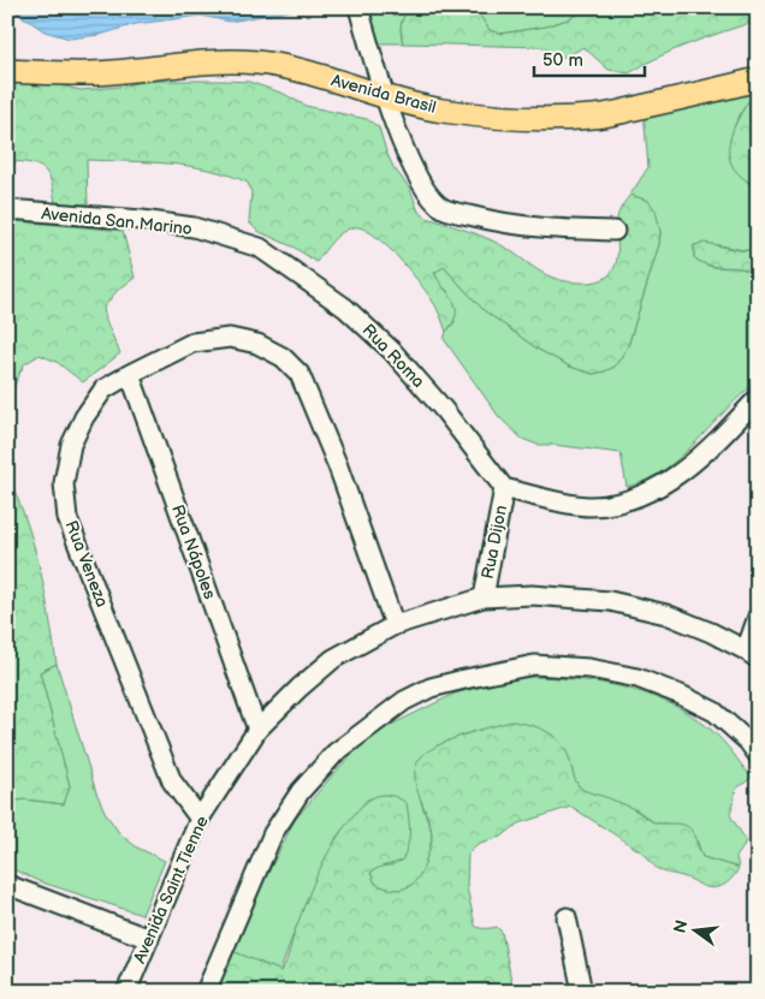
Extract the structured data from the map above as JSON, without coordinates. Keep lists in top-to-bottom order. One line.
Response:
{"streets":{"main road":["Avenida Brasil"],"street":["Avenida San Marino","Rua Roma","Rua Dijon","Rua Nápoles","Rua Veneza","Avenida Saint Tienne"]},"crossings":[["Avenida San Marino","Rua Roma"],["Rua Roma","Rua Dijon"],["Rua Dijon","Avenida Saint Tienne"],["Rua Nápoles","Rua Veneza"],["Rua Nápoles","Avenida Saint Tienne"],["Rua Veneza","Avenida Saint Tienne"]],"scale_bar":"50 m","north":"left"}
